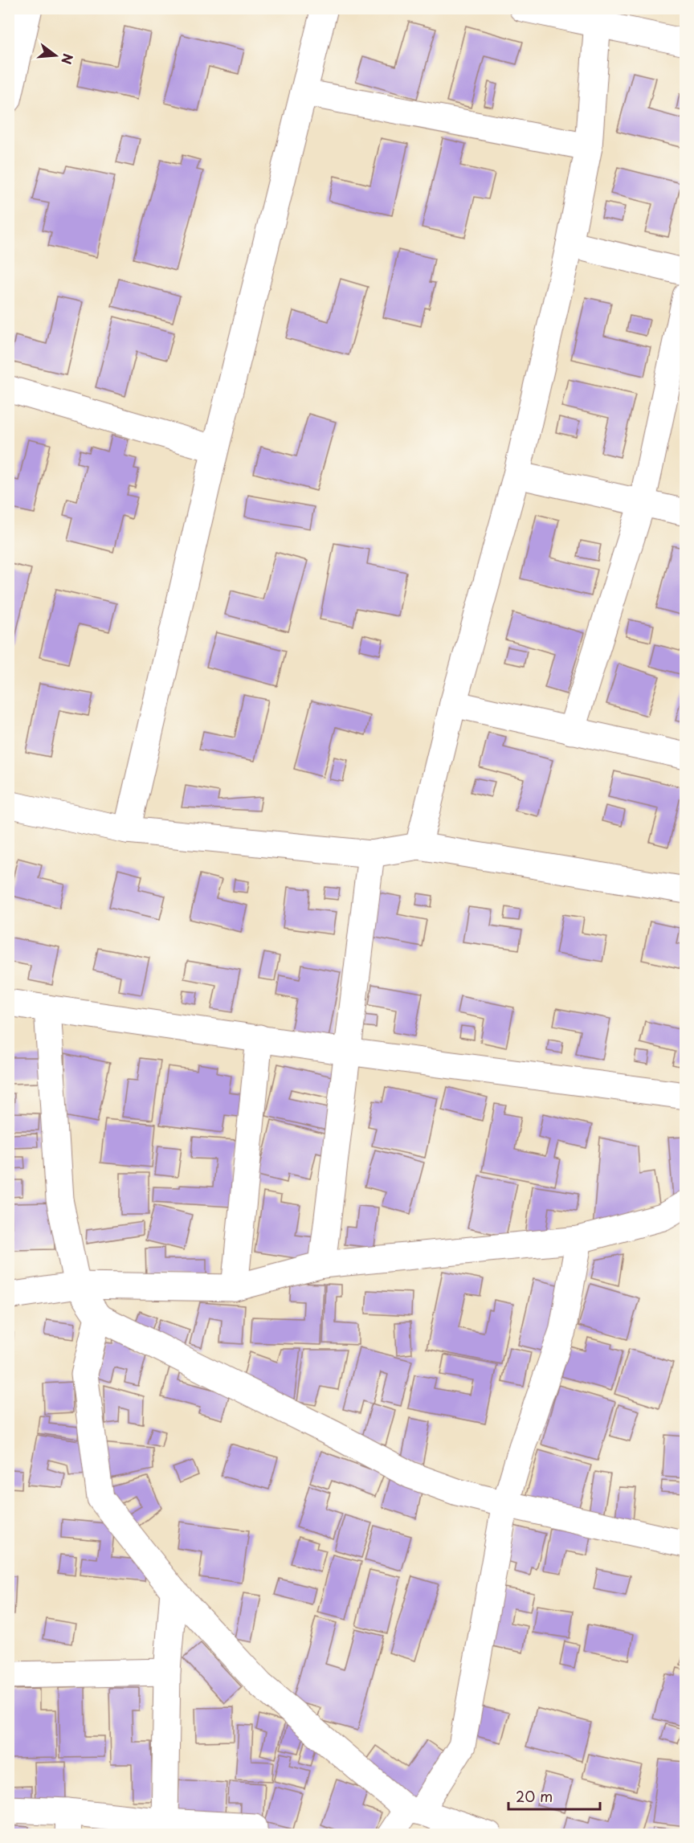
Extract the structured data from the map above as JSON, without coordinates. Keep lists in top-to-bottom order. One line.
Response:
{"scale_bar":"20 m","north":"right"}
